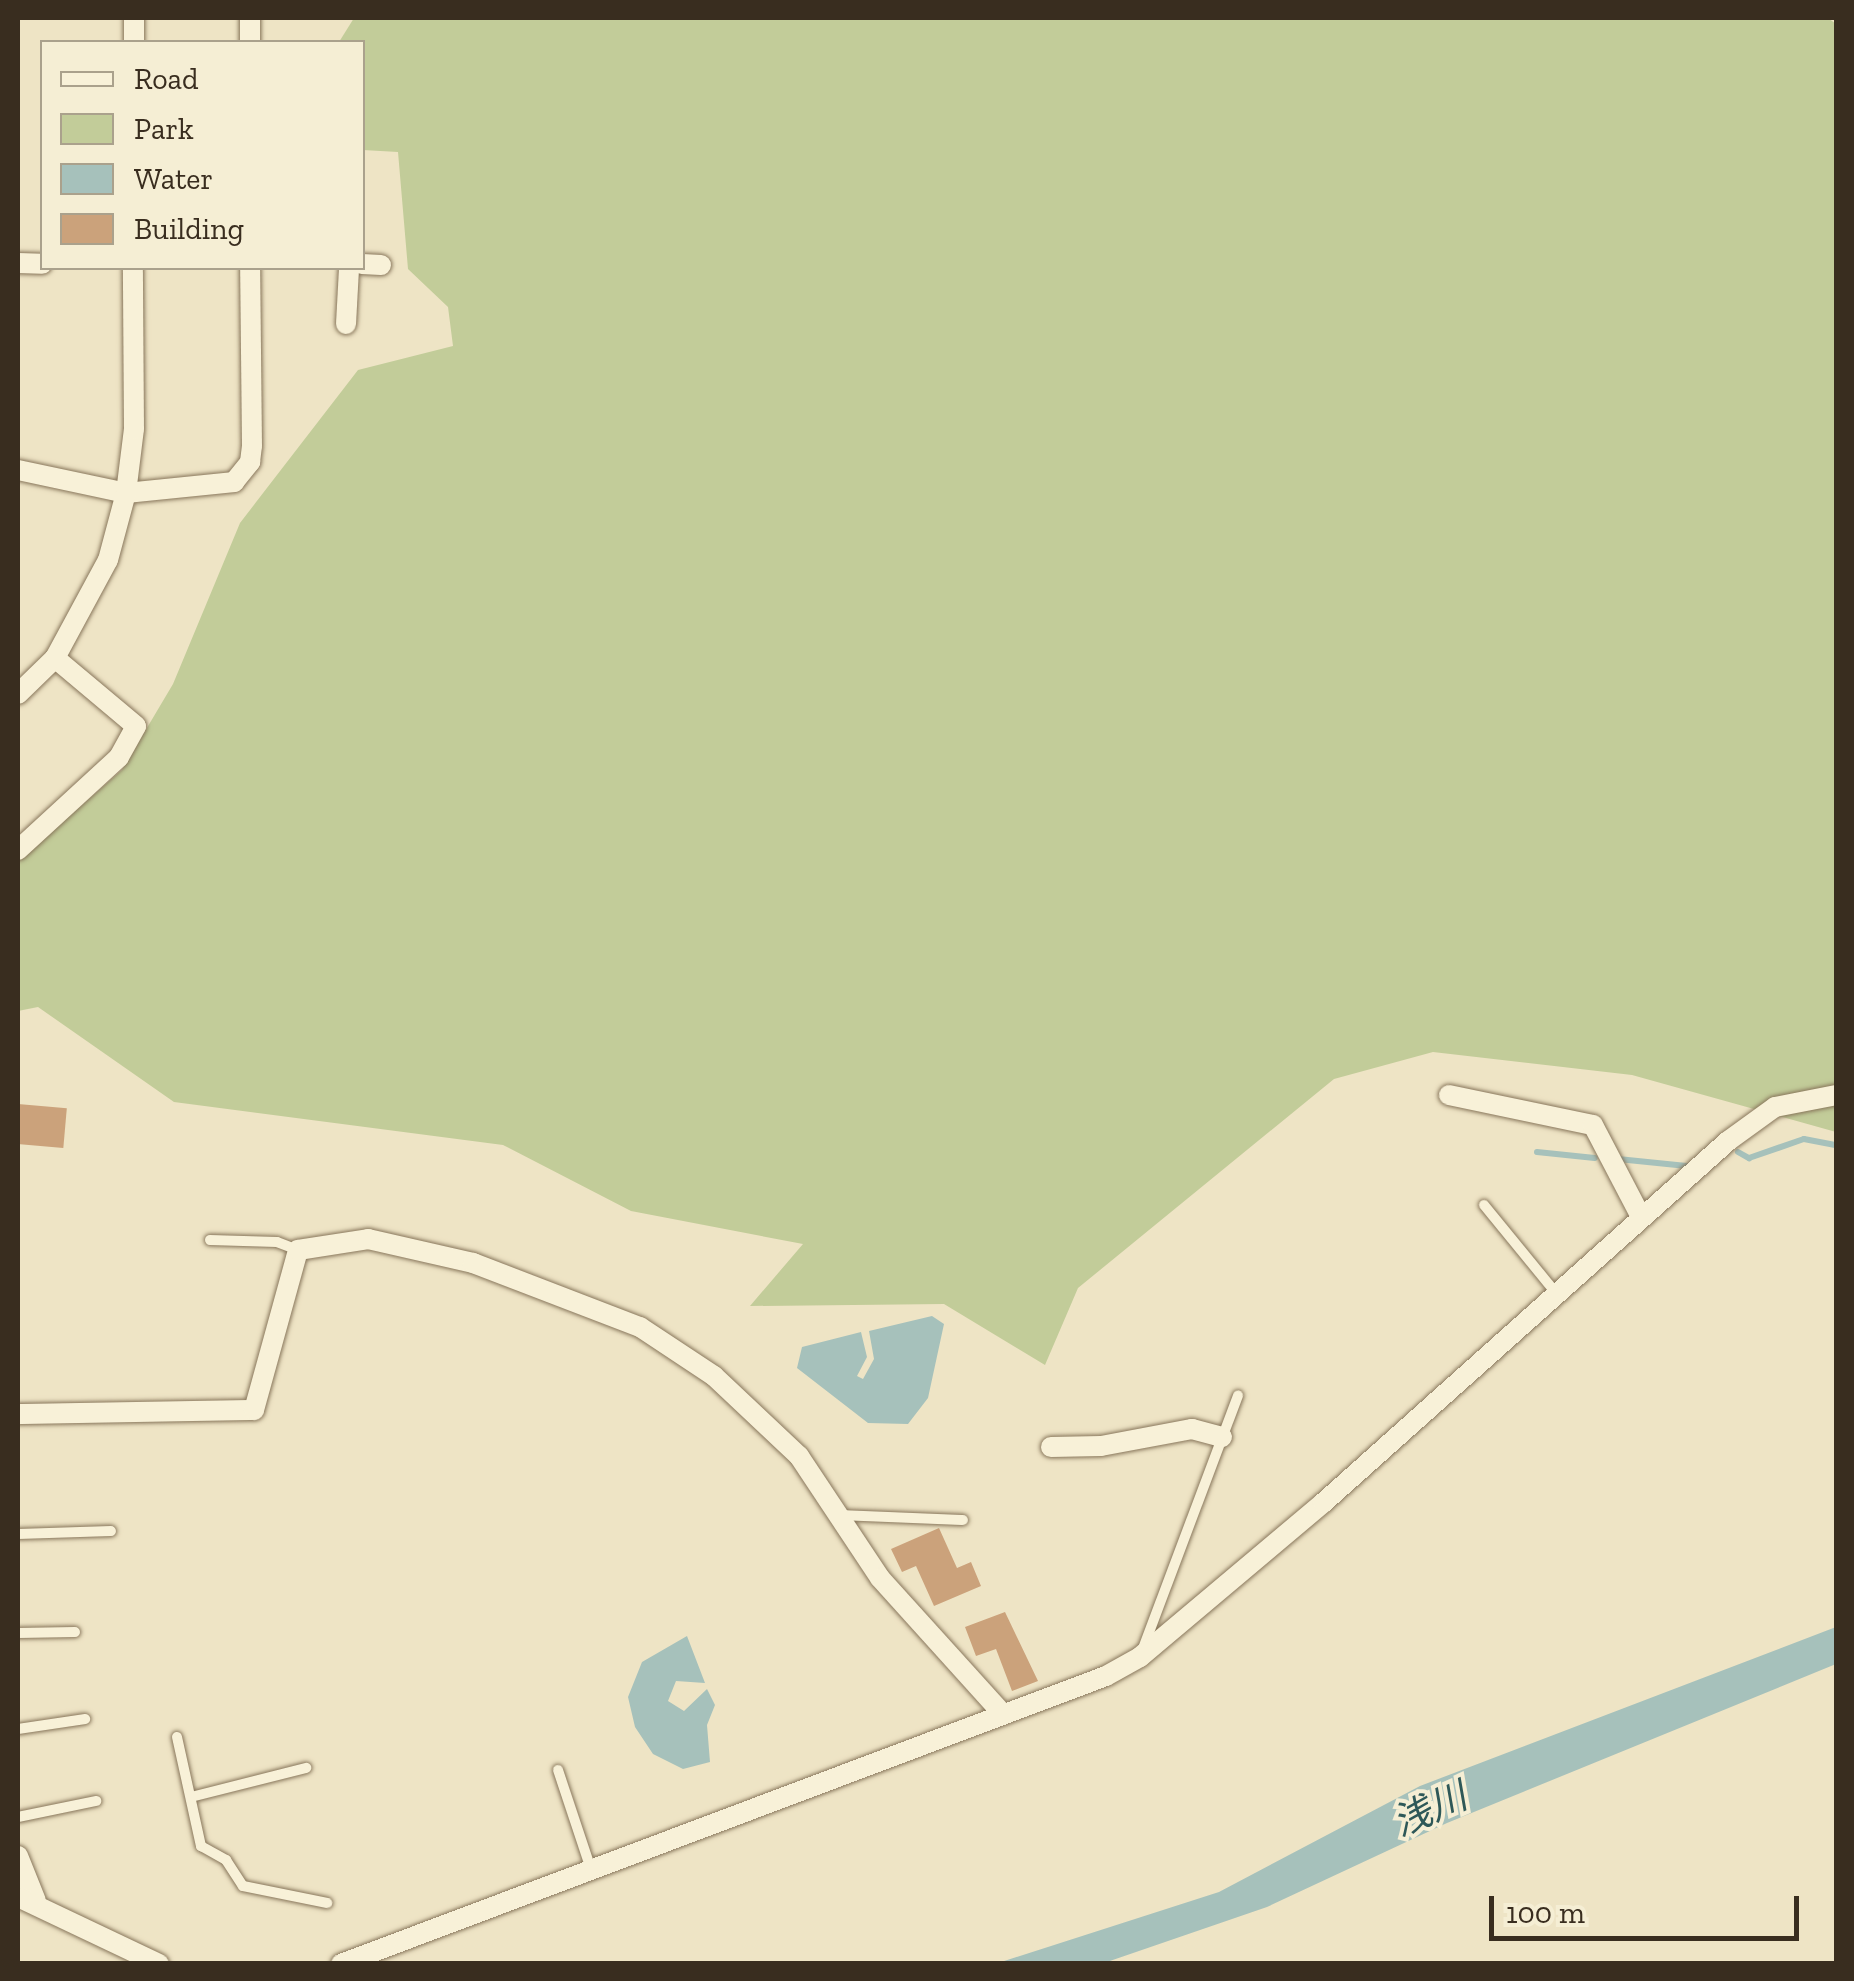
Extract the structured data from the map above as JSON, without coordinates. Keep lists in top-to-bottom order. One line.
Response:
{"water":["浅川"],"legend":["Road","Park","Water","Building"],"scale_bar":"100 m"}
